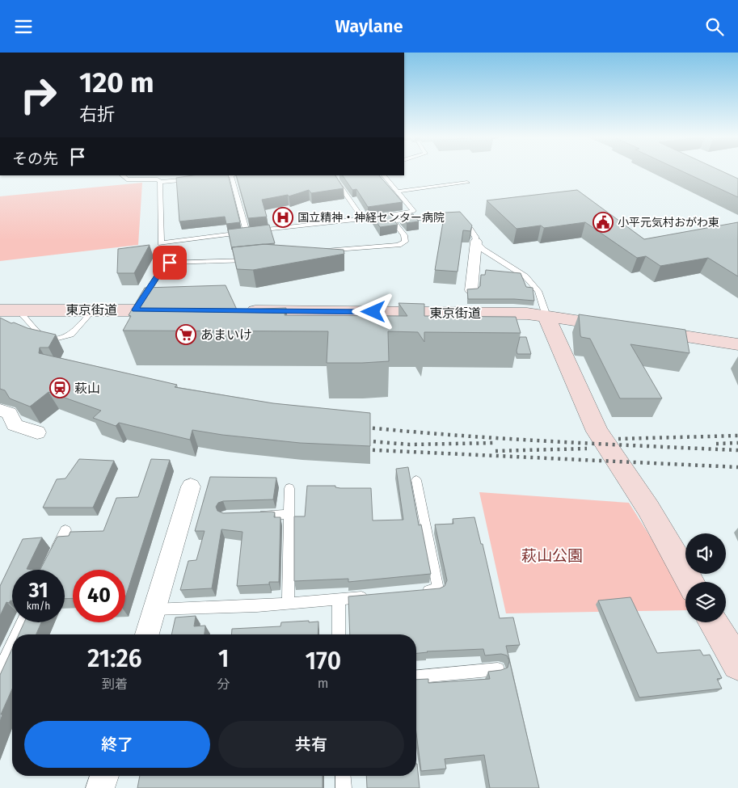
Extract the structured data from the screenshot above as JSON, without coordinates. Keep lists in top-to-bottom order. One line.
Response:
{"streets":{"street":["東京街道"]},"parks":["萩山公園"],"places":{"hospital":["国立精神・神経センター病院"],"public building":["小平元気村おがわ東"],"supermarket":["あまいけ"],"station":["萩山"]},"page":{"header":"Waylane","turn":["120 m","右折"],"then":"その先","speed":"31 km/h","limit":"40","eta":["21:26","到着","1","分","170","m"],"buttons":["終了","共有"]}}
